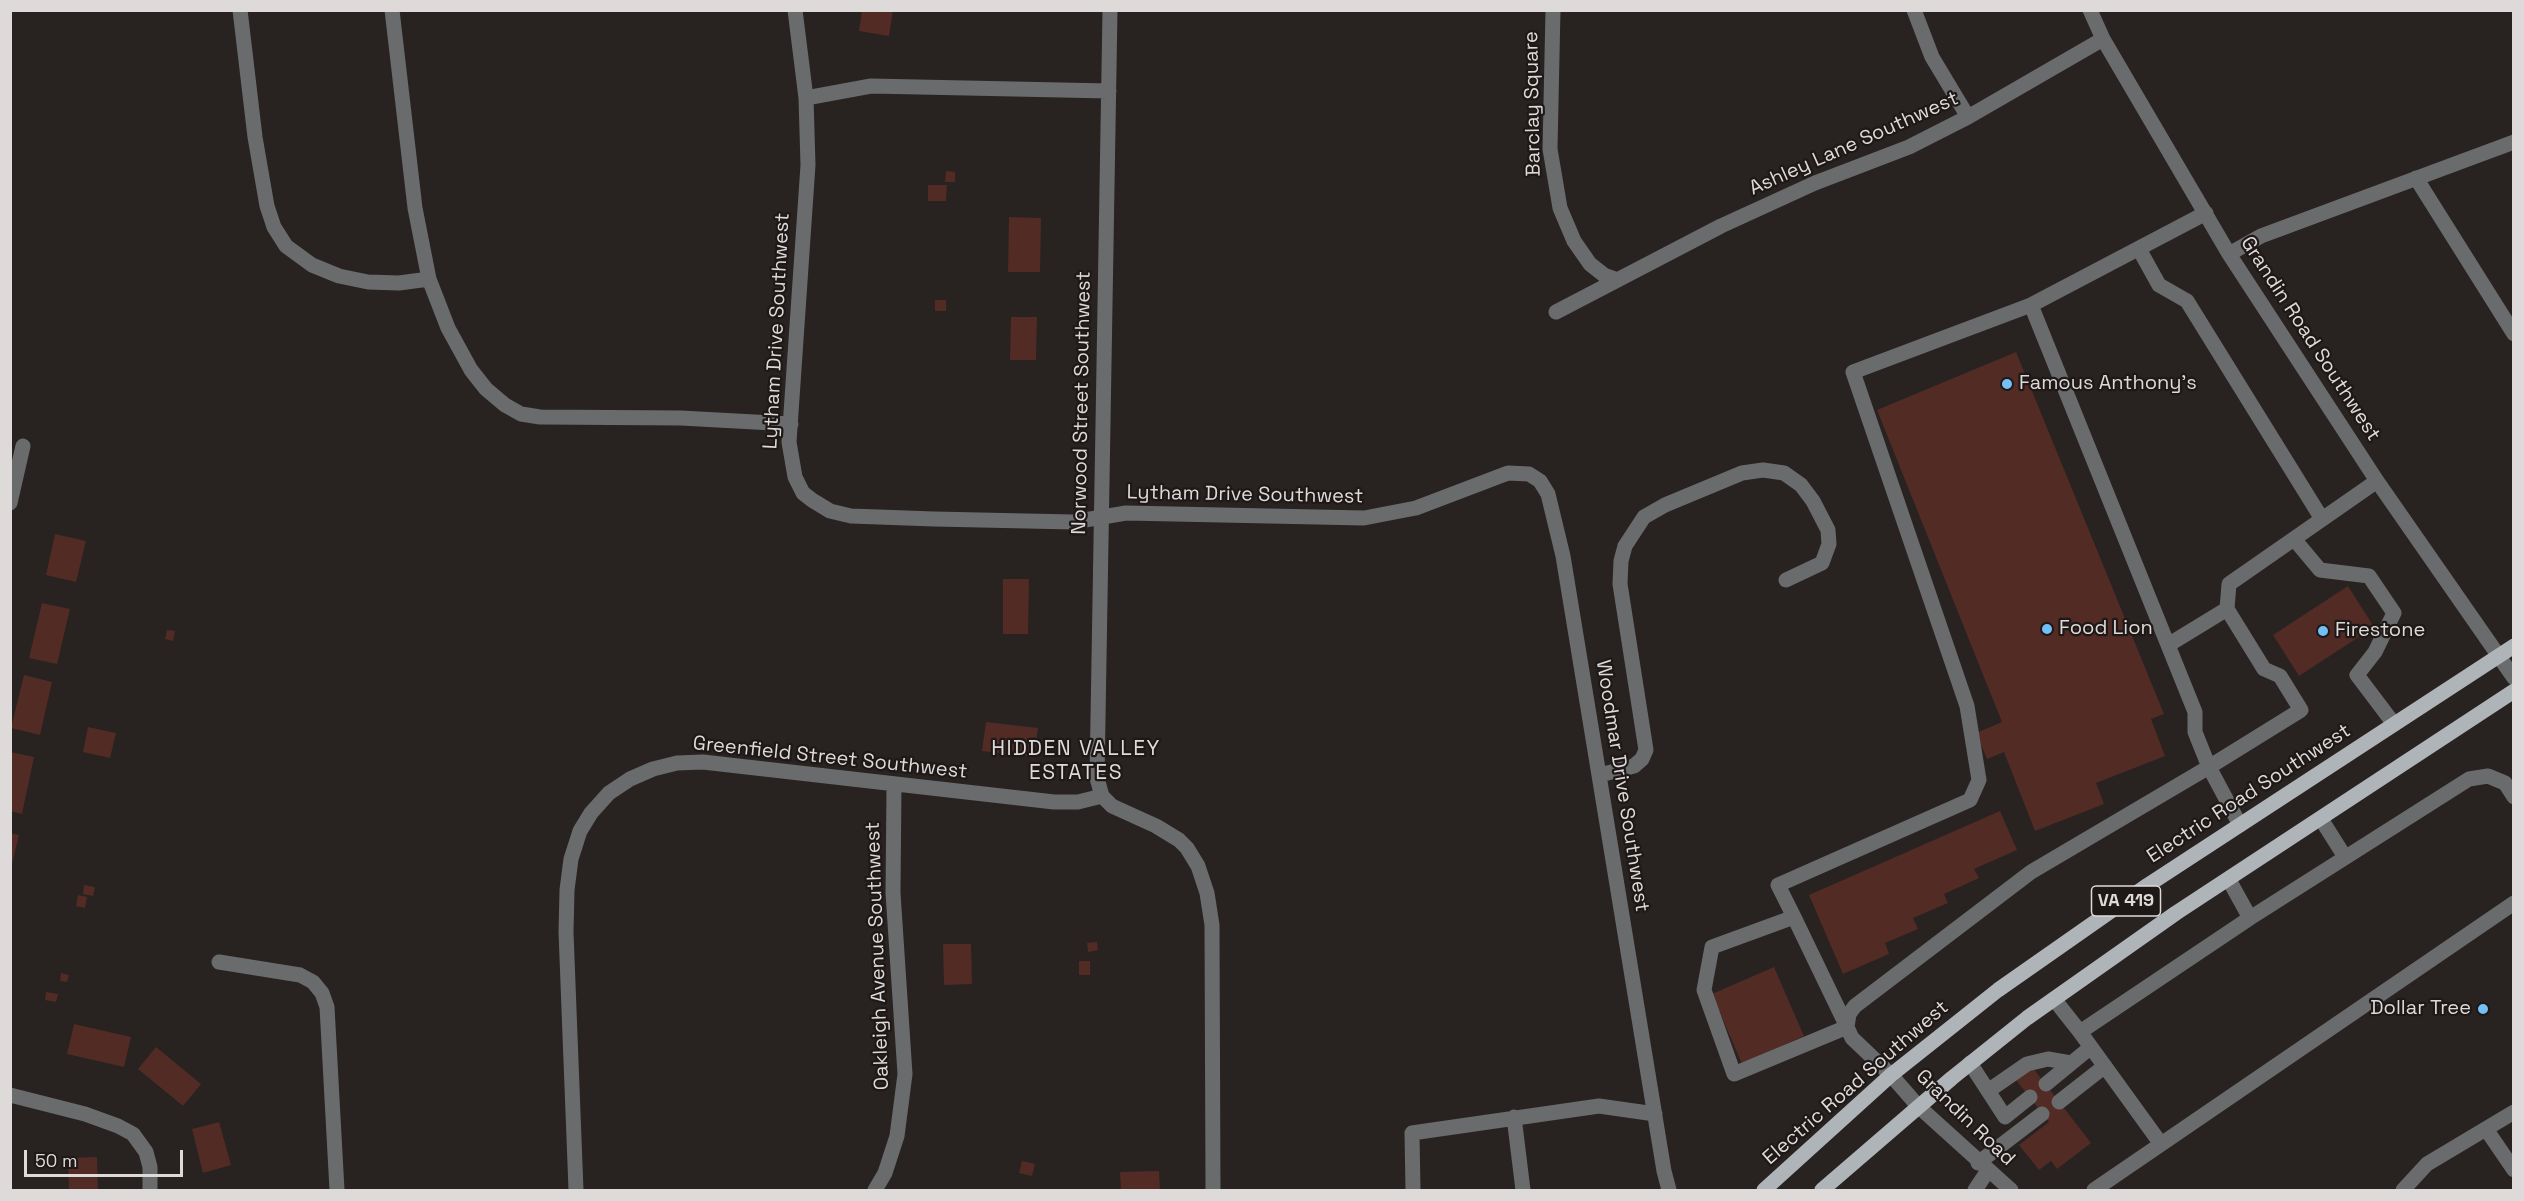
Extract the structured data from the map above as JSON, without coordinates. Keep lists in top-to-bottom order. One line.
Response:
{"streets":{"main road":["Electric Road Southwest","VA 419"],"street":["Barclay Square","Ashley Lane Southwest","Lytham Drive Southwest","Grandin Road Southwest","Norwood Street Southwest","Greenfield Street Southwest","Woodmar Drive Southwest","Oakleigh Avenue Southwest","Grandin Road"]},"crossings":[["Barclay Square","Ashley Lane Southwest"],["Ashley Lane Southwest","Grandin Road Southwest"],["Lytham Drive Southwest","Norwood Street Southwest"],["Lytham Drive Southwest","Woodmar Drive Southwest"],["Grandin Road Southwest","Electric Road Southwest"],["Norwood Street Southwest","Greenfield Street Southwest"],["Greenfield Street Southwest","Oakleigh Avenue Southwest"],["Electric Road Southwest","Grandin Road"],["VA 419","Grandin Road"]],"districts":["HIDDEN VALLEY ESTATES"],"places":["Famous Anthony's","Food Lion","Firestone","Dollar Tree"],"scale_bar":"50 m"}
